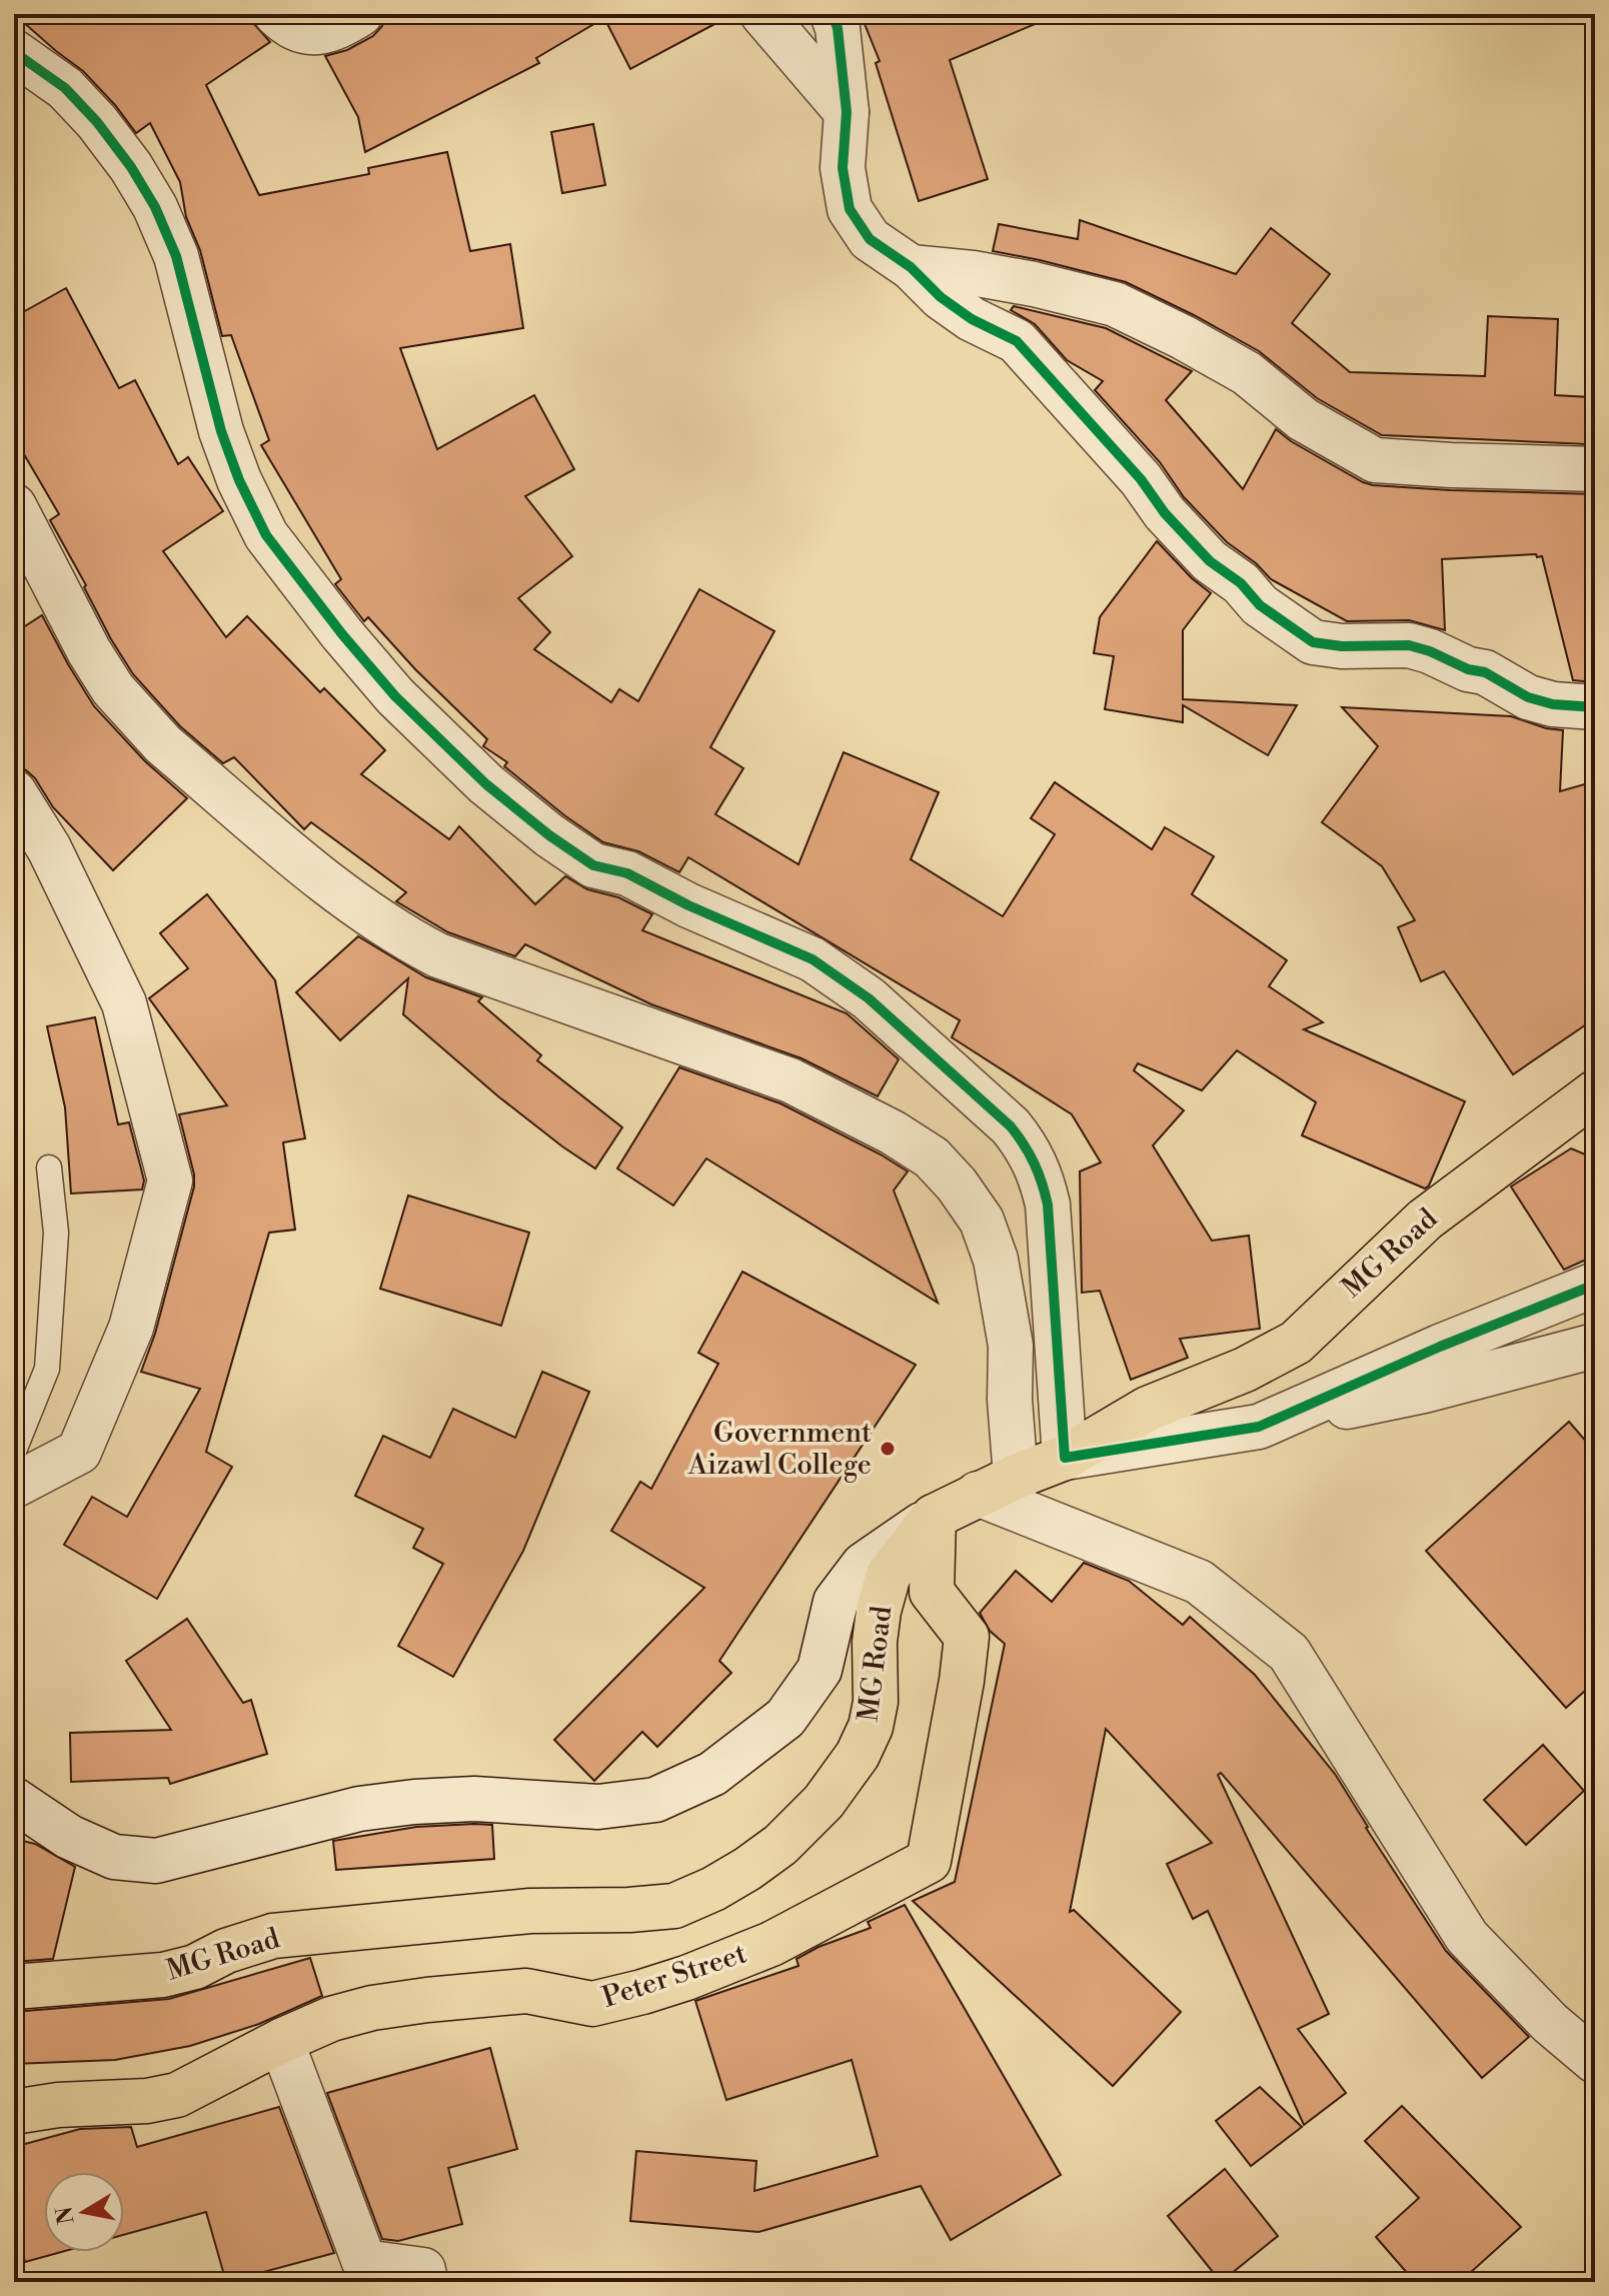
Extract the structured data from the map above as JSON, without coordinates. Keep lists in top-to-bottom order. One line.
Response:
{"streets":{"main road":["MG Road","Peter Street"]},"crossings":[["MG Road","Peter Street"]],"places":["Government Aizawl College"],"north":"left"}
